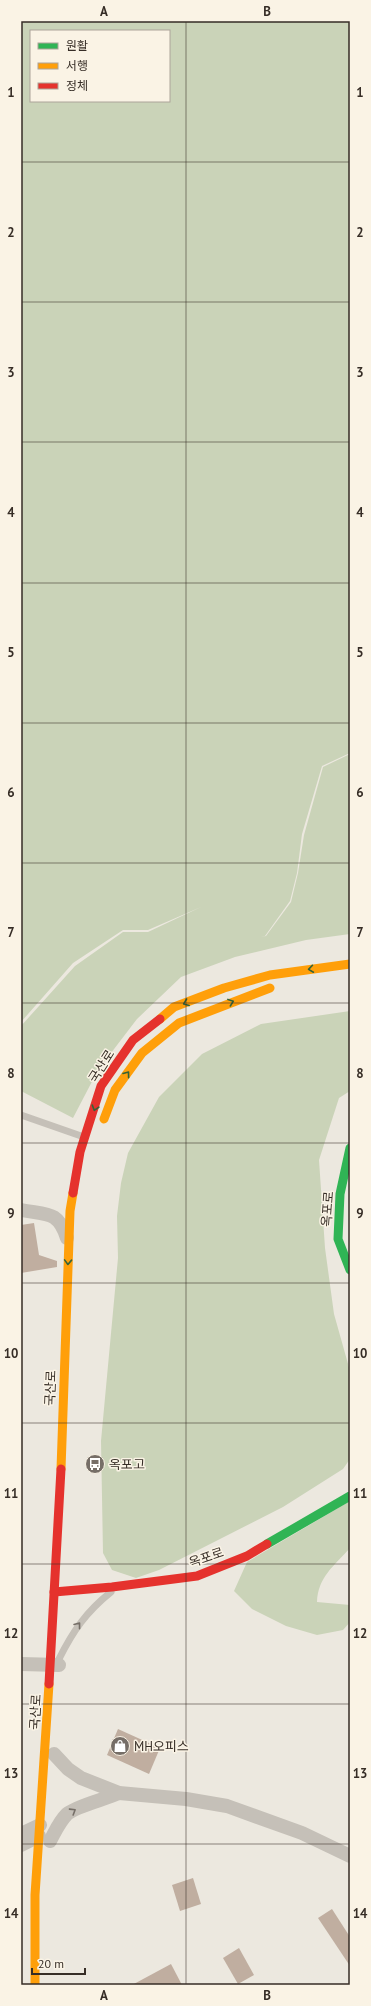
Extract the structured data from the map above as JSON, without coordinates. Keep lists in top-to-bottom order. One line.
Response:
{"streets":{"street":["국산로","옥포로"]},"crossings":[["국산로","옥포로"]],"places":{"bus stop":["옥포고"],"shop":["MH오피스"]},"legend":["원활","서행","정체"],"scale_bar":"20 m","grid":{"columns":["A","B"],"rows":["1","2","3","4","5","6","7","8","9","10","11","12","13","14"]}}
